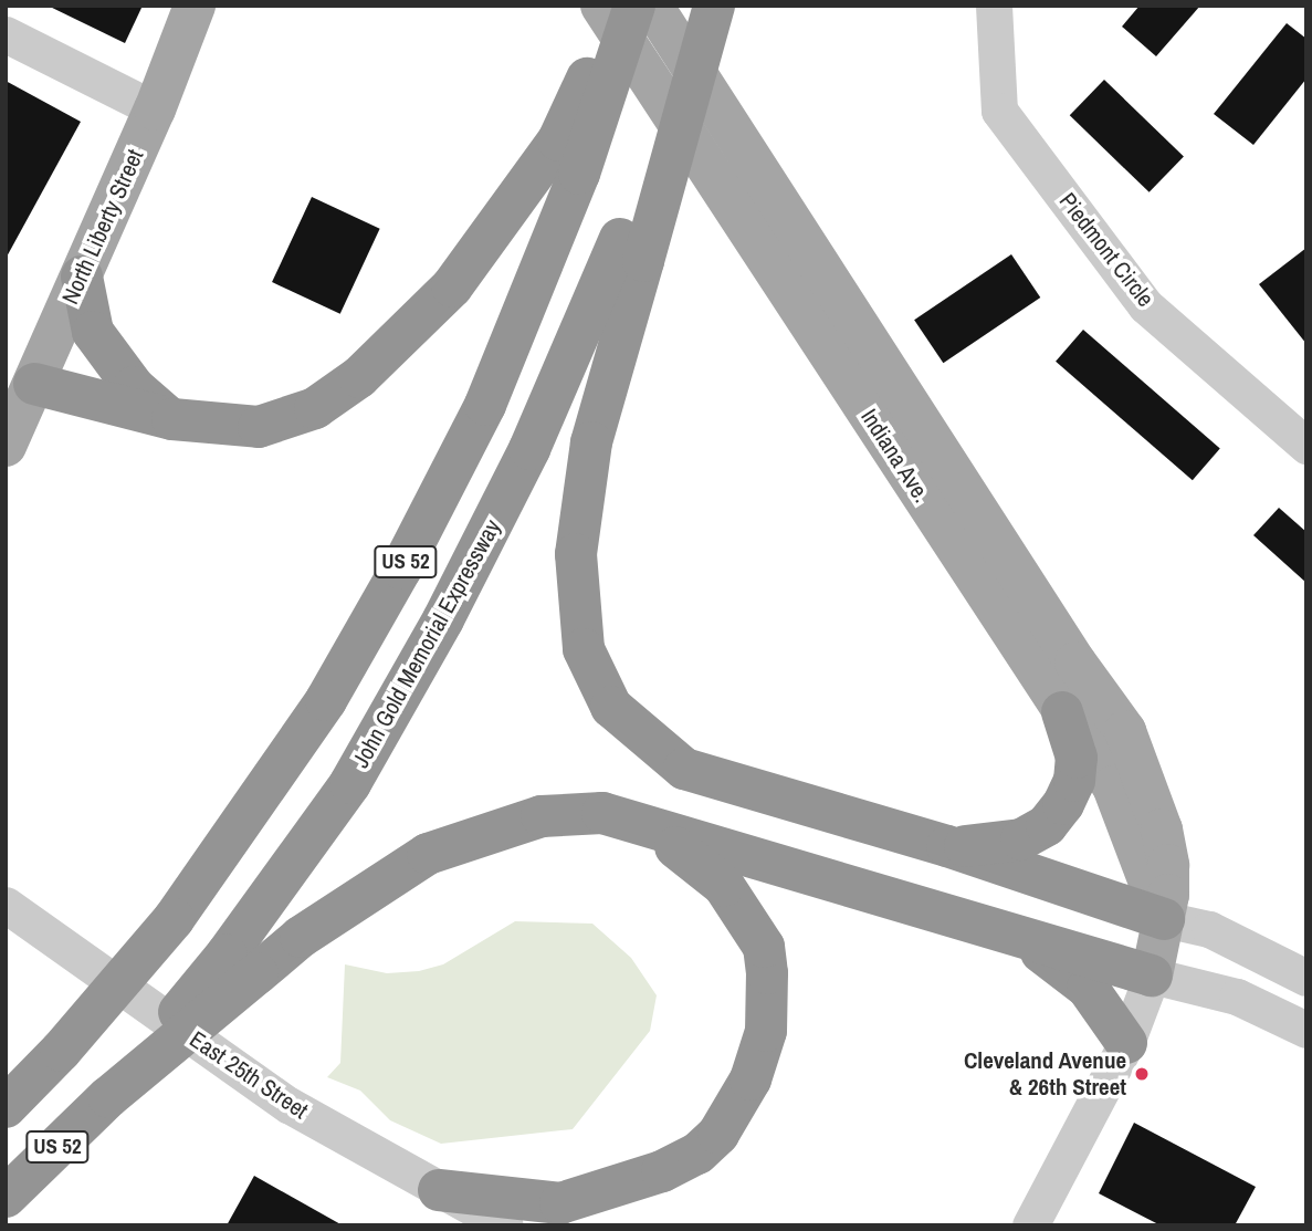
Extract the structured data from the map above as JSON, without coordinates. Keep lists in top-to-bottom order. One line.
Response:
{"streets":{"highway":["US 52","John Gold Memorial Expressway"],"main road":["North Liberty Street","Indiana Ave."],"street":["Piedmont Circle","East 25th Street"]},"crossings":[["US 52","John Gold Memorial Expressway"]],"places":["Cleveland Avenue & 26th Street"]}
